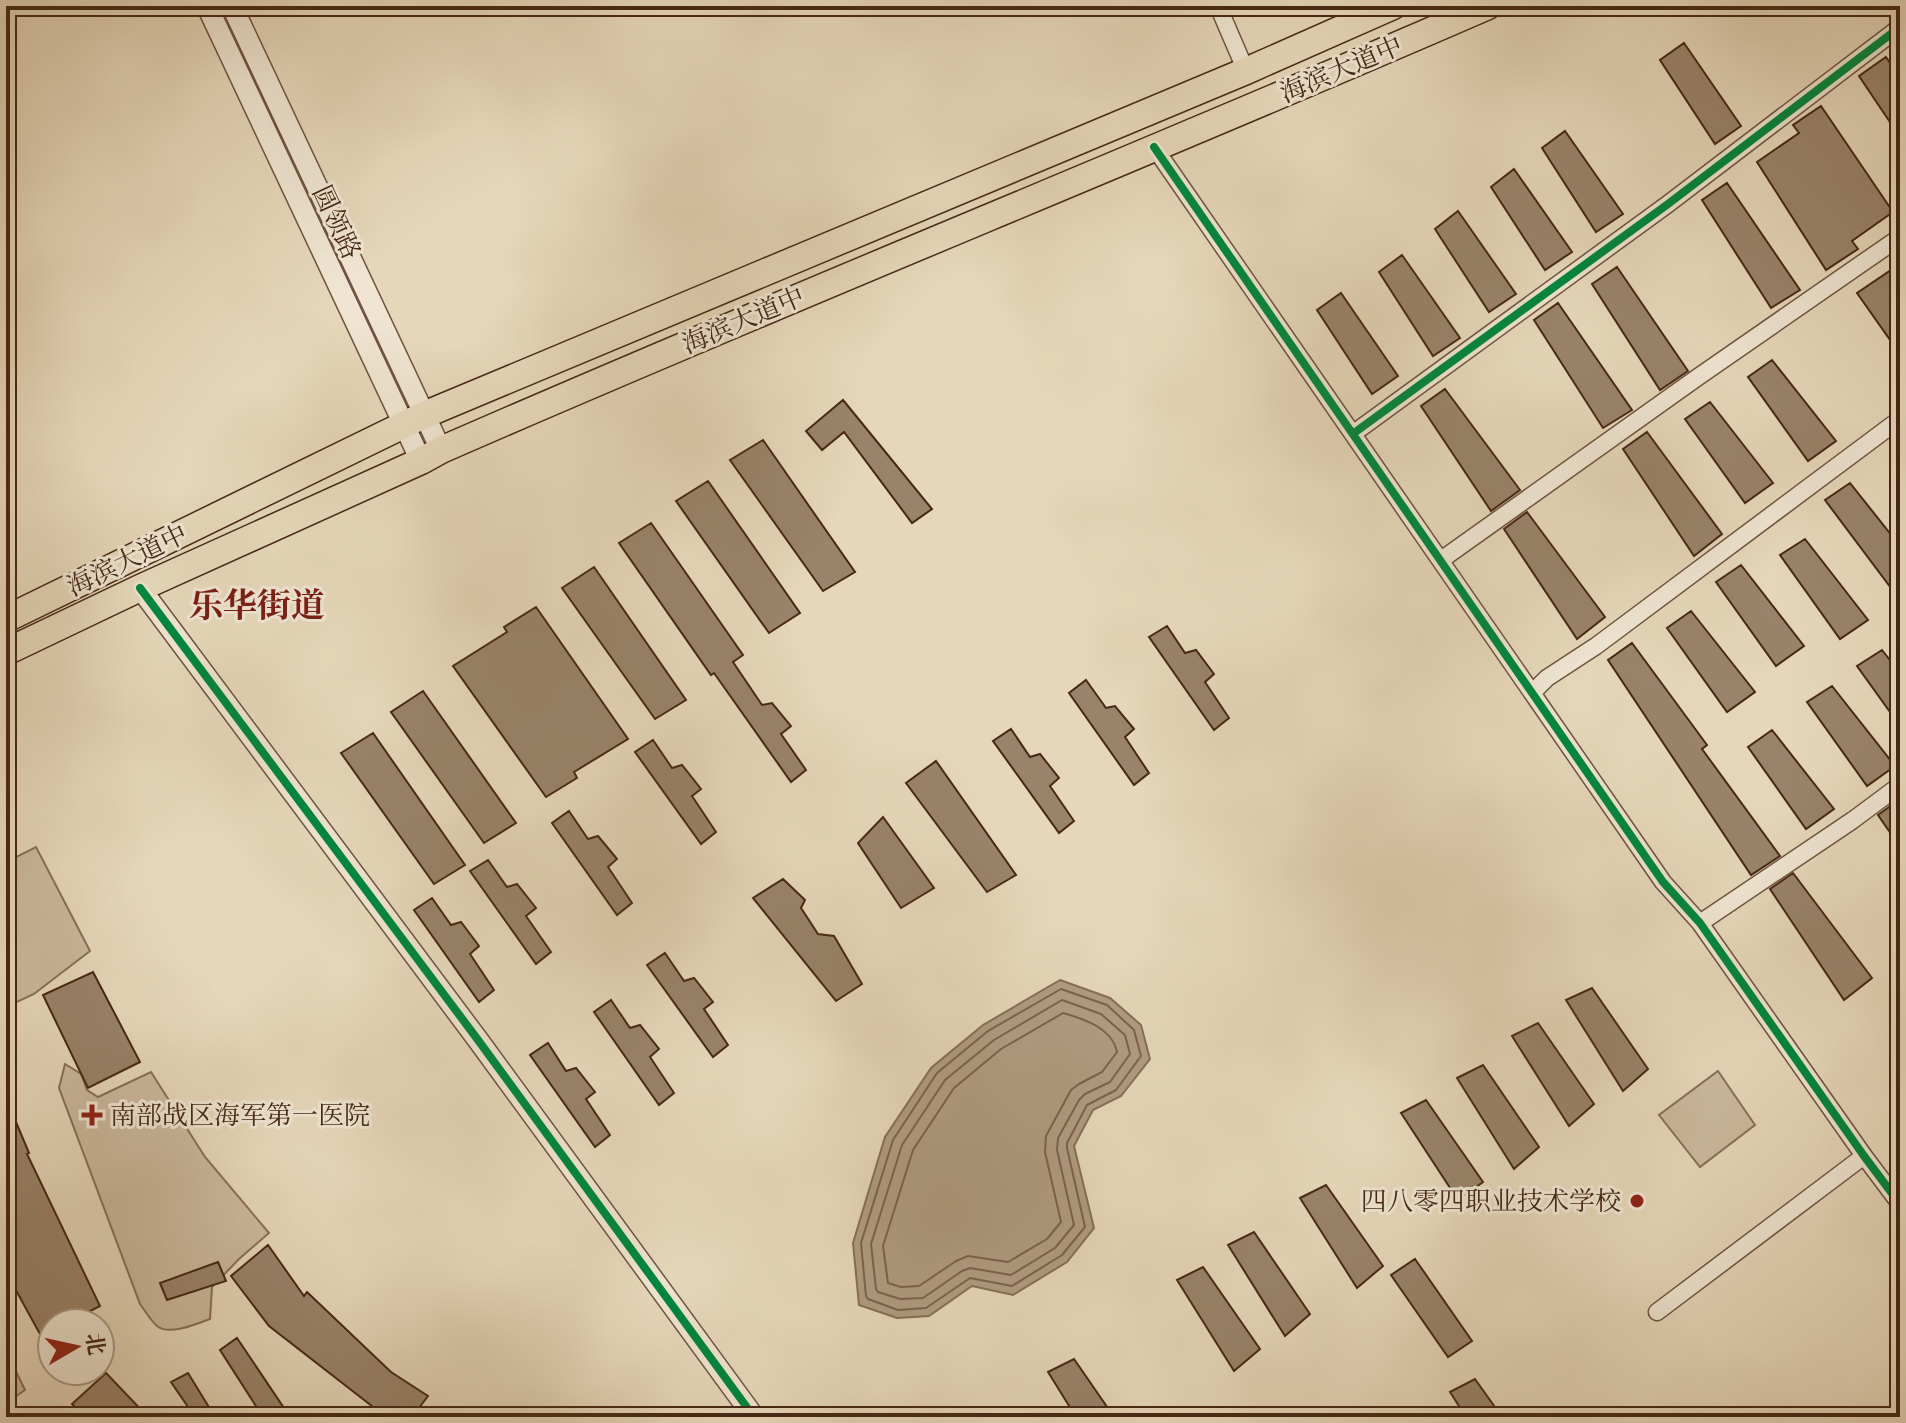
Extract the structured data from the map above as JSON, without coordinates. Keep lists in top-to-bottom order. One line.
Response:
{"streets":{"main road":["海滨大道中"],"street":["圆领路"]},"crossings":[["海滨大道中","圆领路"]],"districts":["乐华街道"],"places":{"health":["南部战区海军第一医院"],"other":["四八零四职业技术学校"]},"north":"right"}
